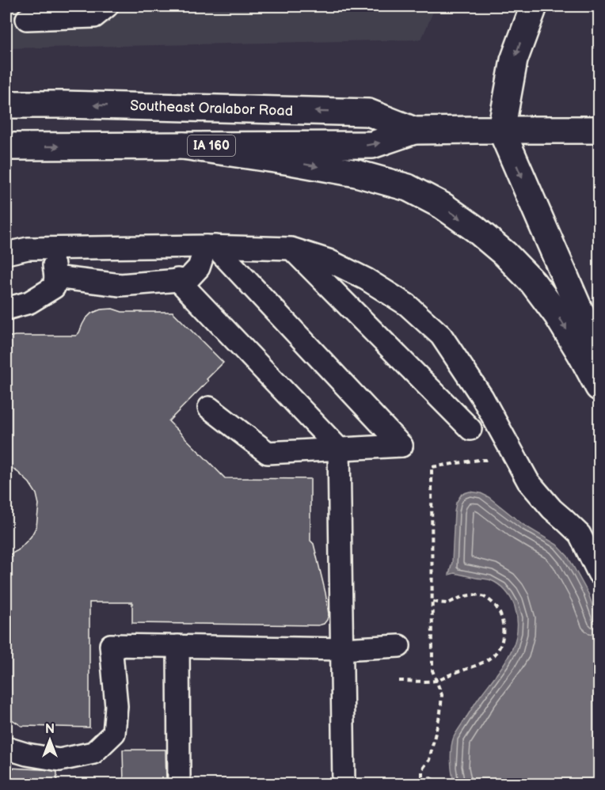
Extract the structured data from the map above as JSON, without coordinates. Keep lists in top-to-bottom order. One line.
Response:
{"streets":{"main road":["Southeast Oralabor Road","IA 160"]},"north":"top"}
